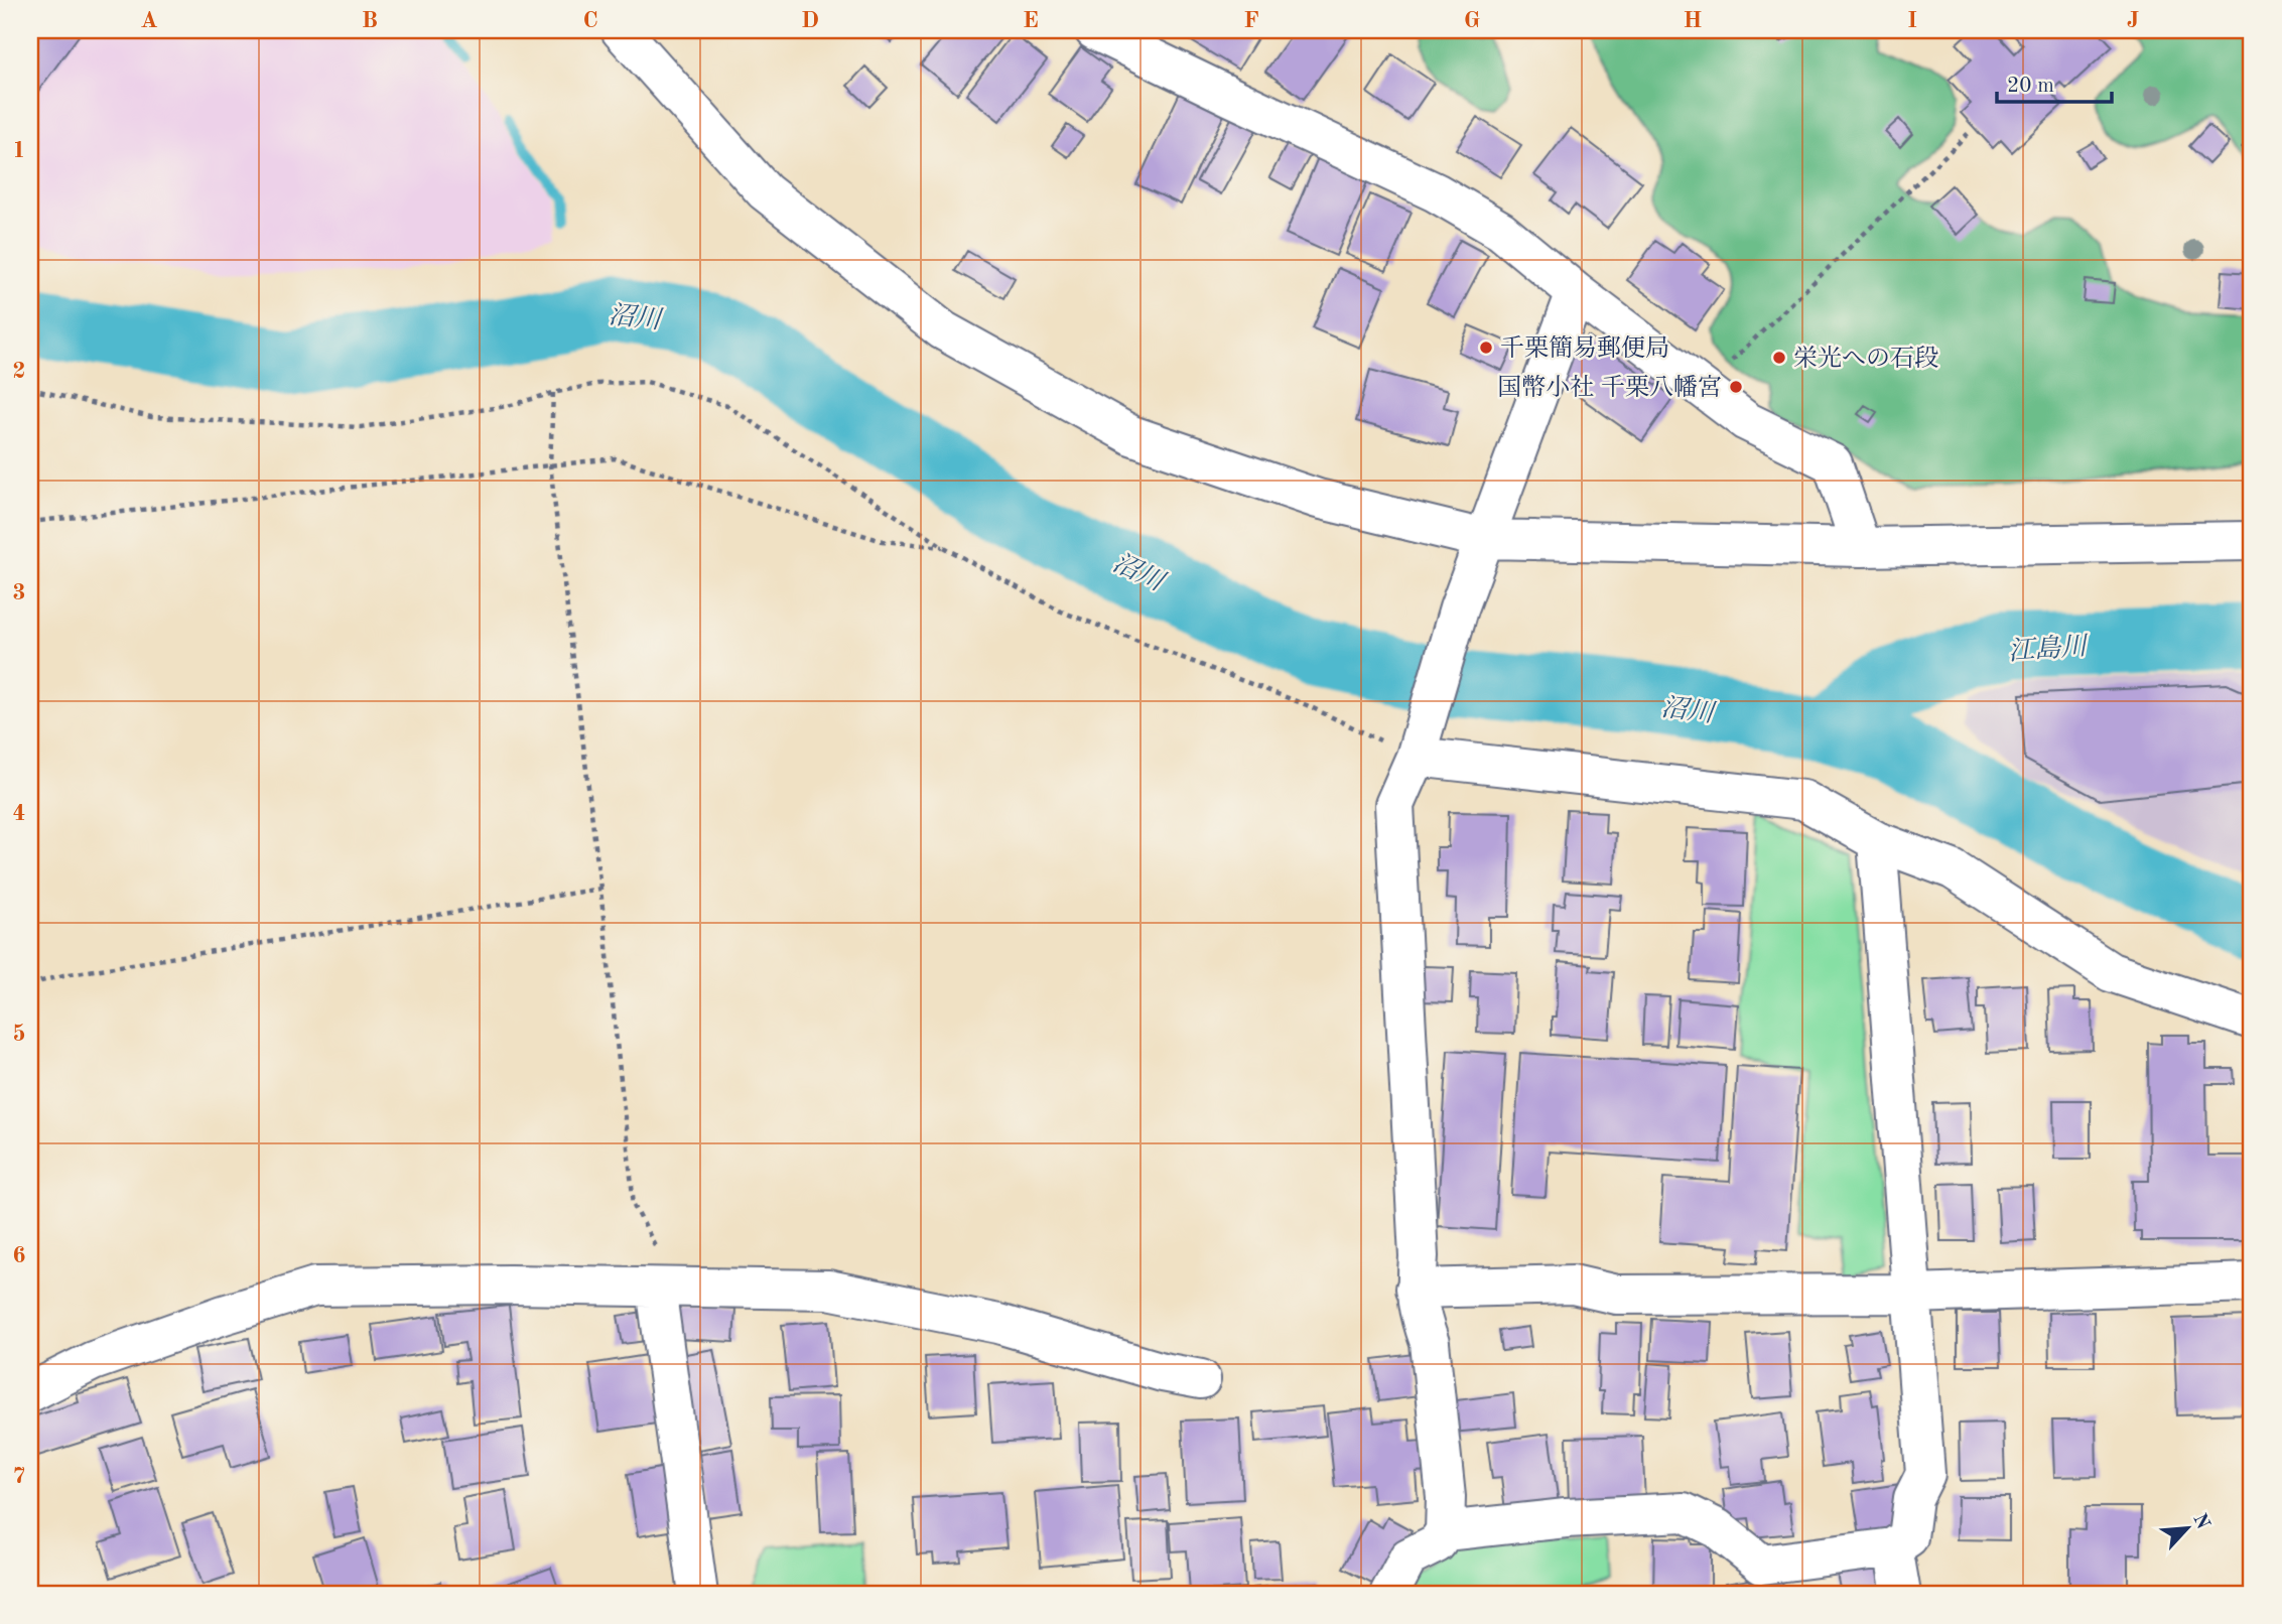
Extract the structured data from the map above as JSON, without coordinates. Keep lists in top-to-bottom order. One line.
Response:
{"water":["沼川","江島川"],"places":["千栗簡易郵便局","栄光への石段","国幣小社 千栗八幡宮"],"scale_bar":"20 m","north":"top right","grid":{"columns":["A","B","C","D","E","F","G","H","I","J"],"rows":["1","2","3","4","5","6","7"]}}
